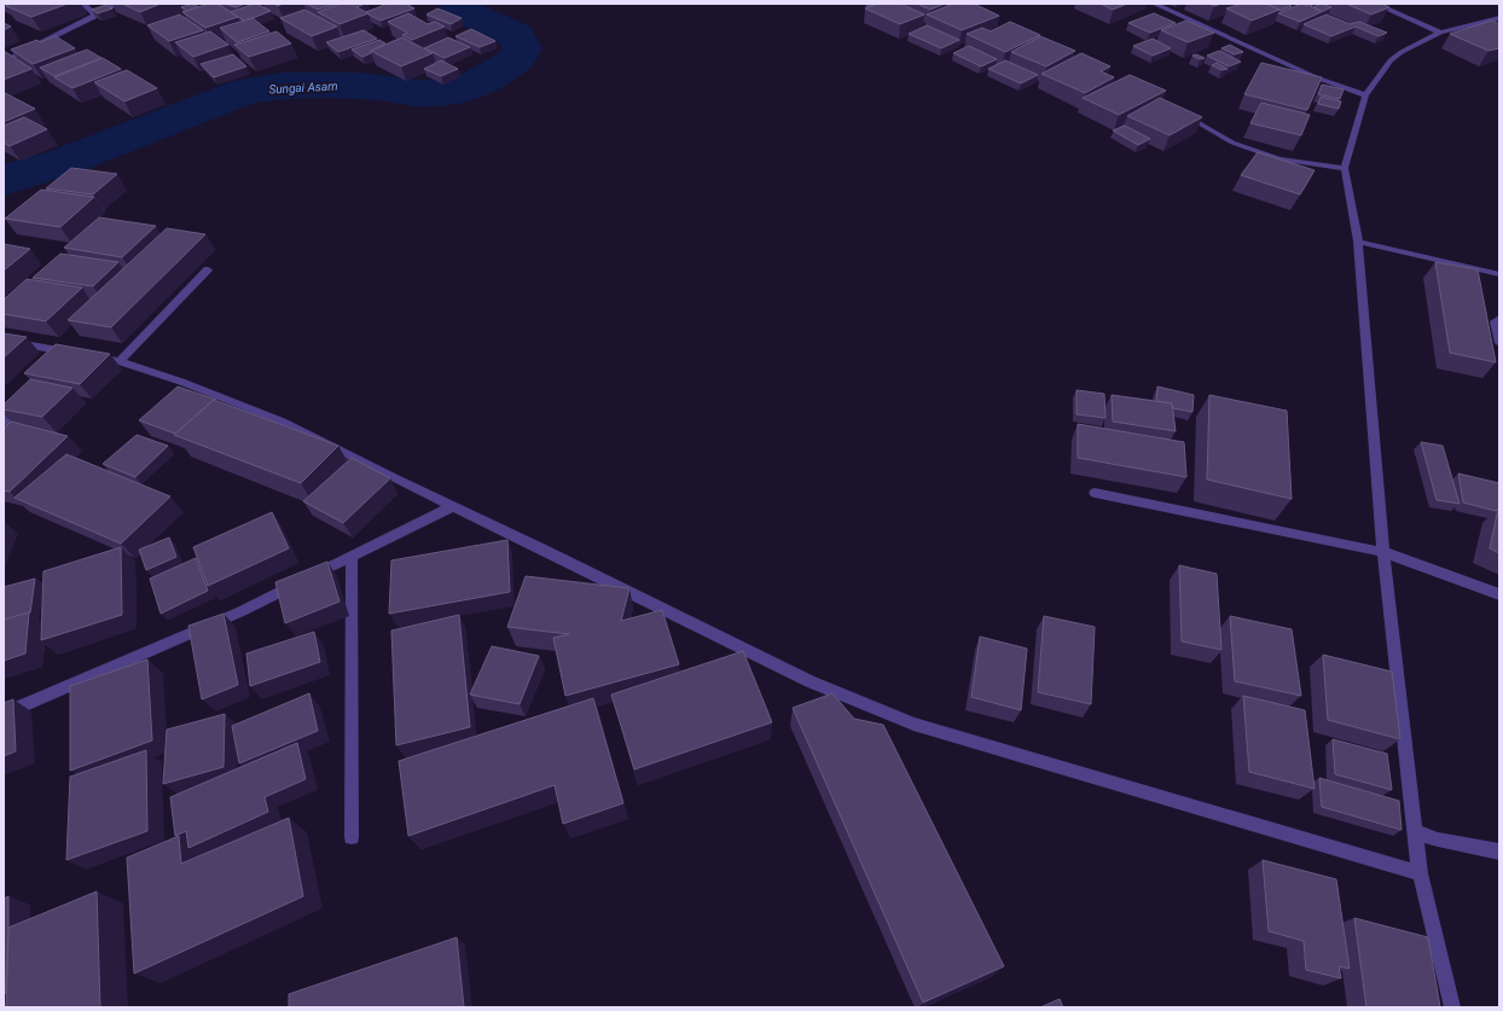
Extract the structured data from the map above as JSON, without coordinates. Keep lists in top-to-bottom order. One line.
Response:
{"water":["Sungai Asam"]}
